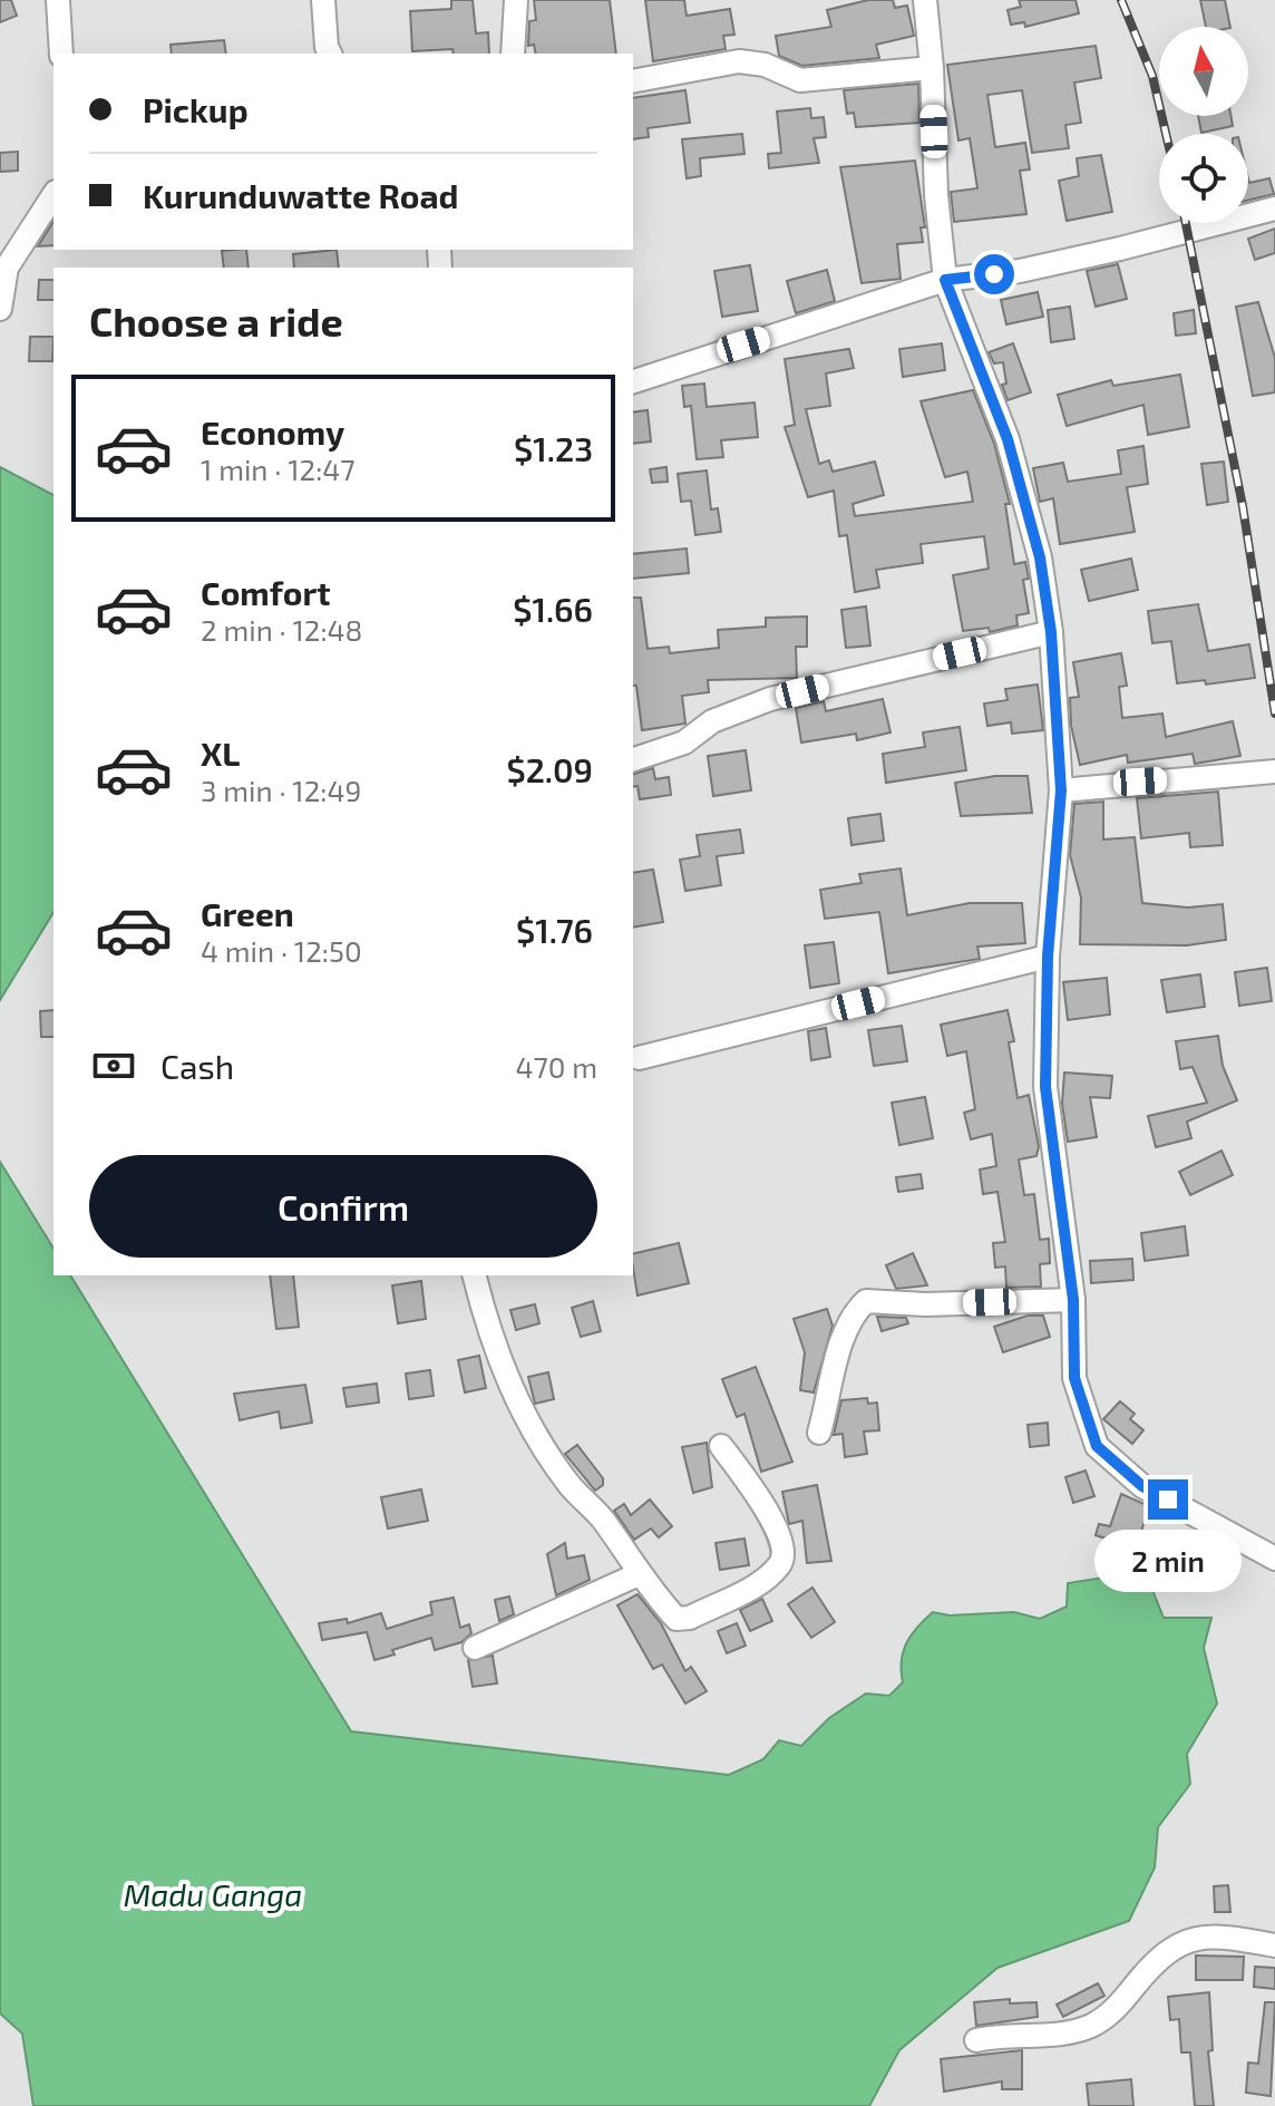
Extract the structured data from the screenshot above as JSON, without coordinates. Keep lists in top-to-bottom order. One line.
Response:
{"water":["Madu Ganga"],"north":"top","page":{"banner":["Pickup","Kurunduwatte Road"],"heading":"Choose a ride","list":[{"name":"Economy","note":"1 min · 12:47","value":"$1.23"},{"name":"Comfort","note":"2 min · 12:48","value":"$1.66"},{"name":"XL","note":"3 min · 12:49","value":"$2.09"},{"name":"Green","note":"4 min · 12:50","value":"$1.76"}],"pay":["Cash","470 m"],"buttons":"Confirm","bubble":"2 min"}}
